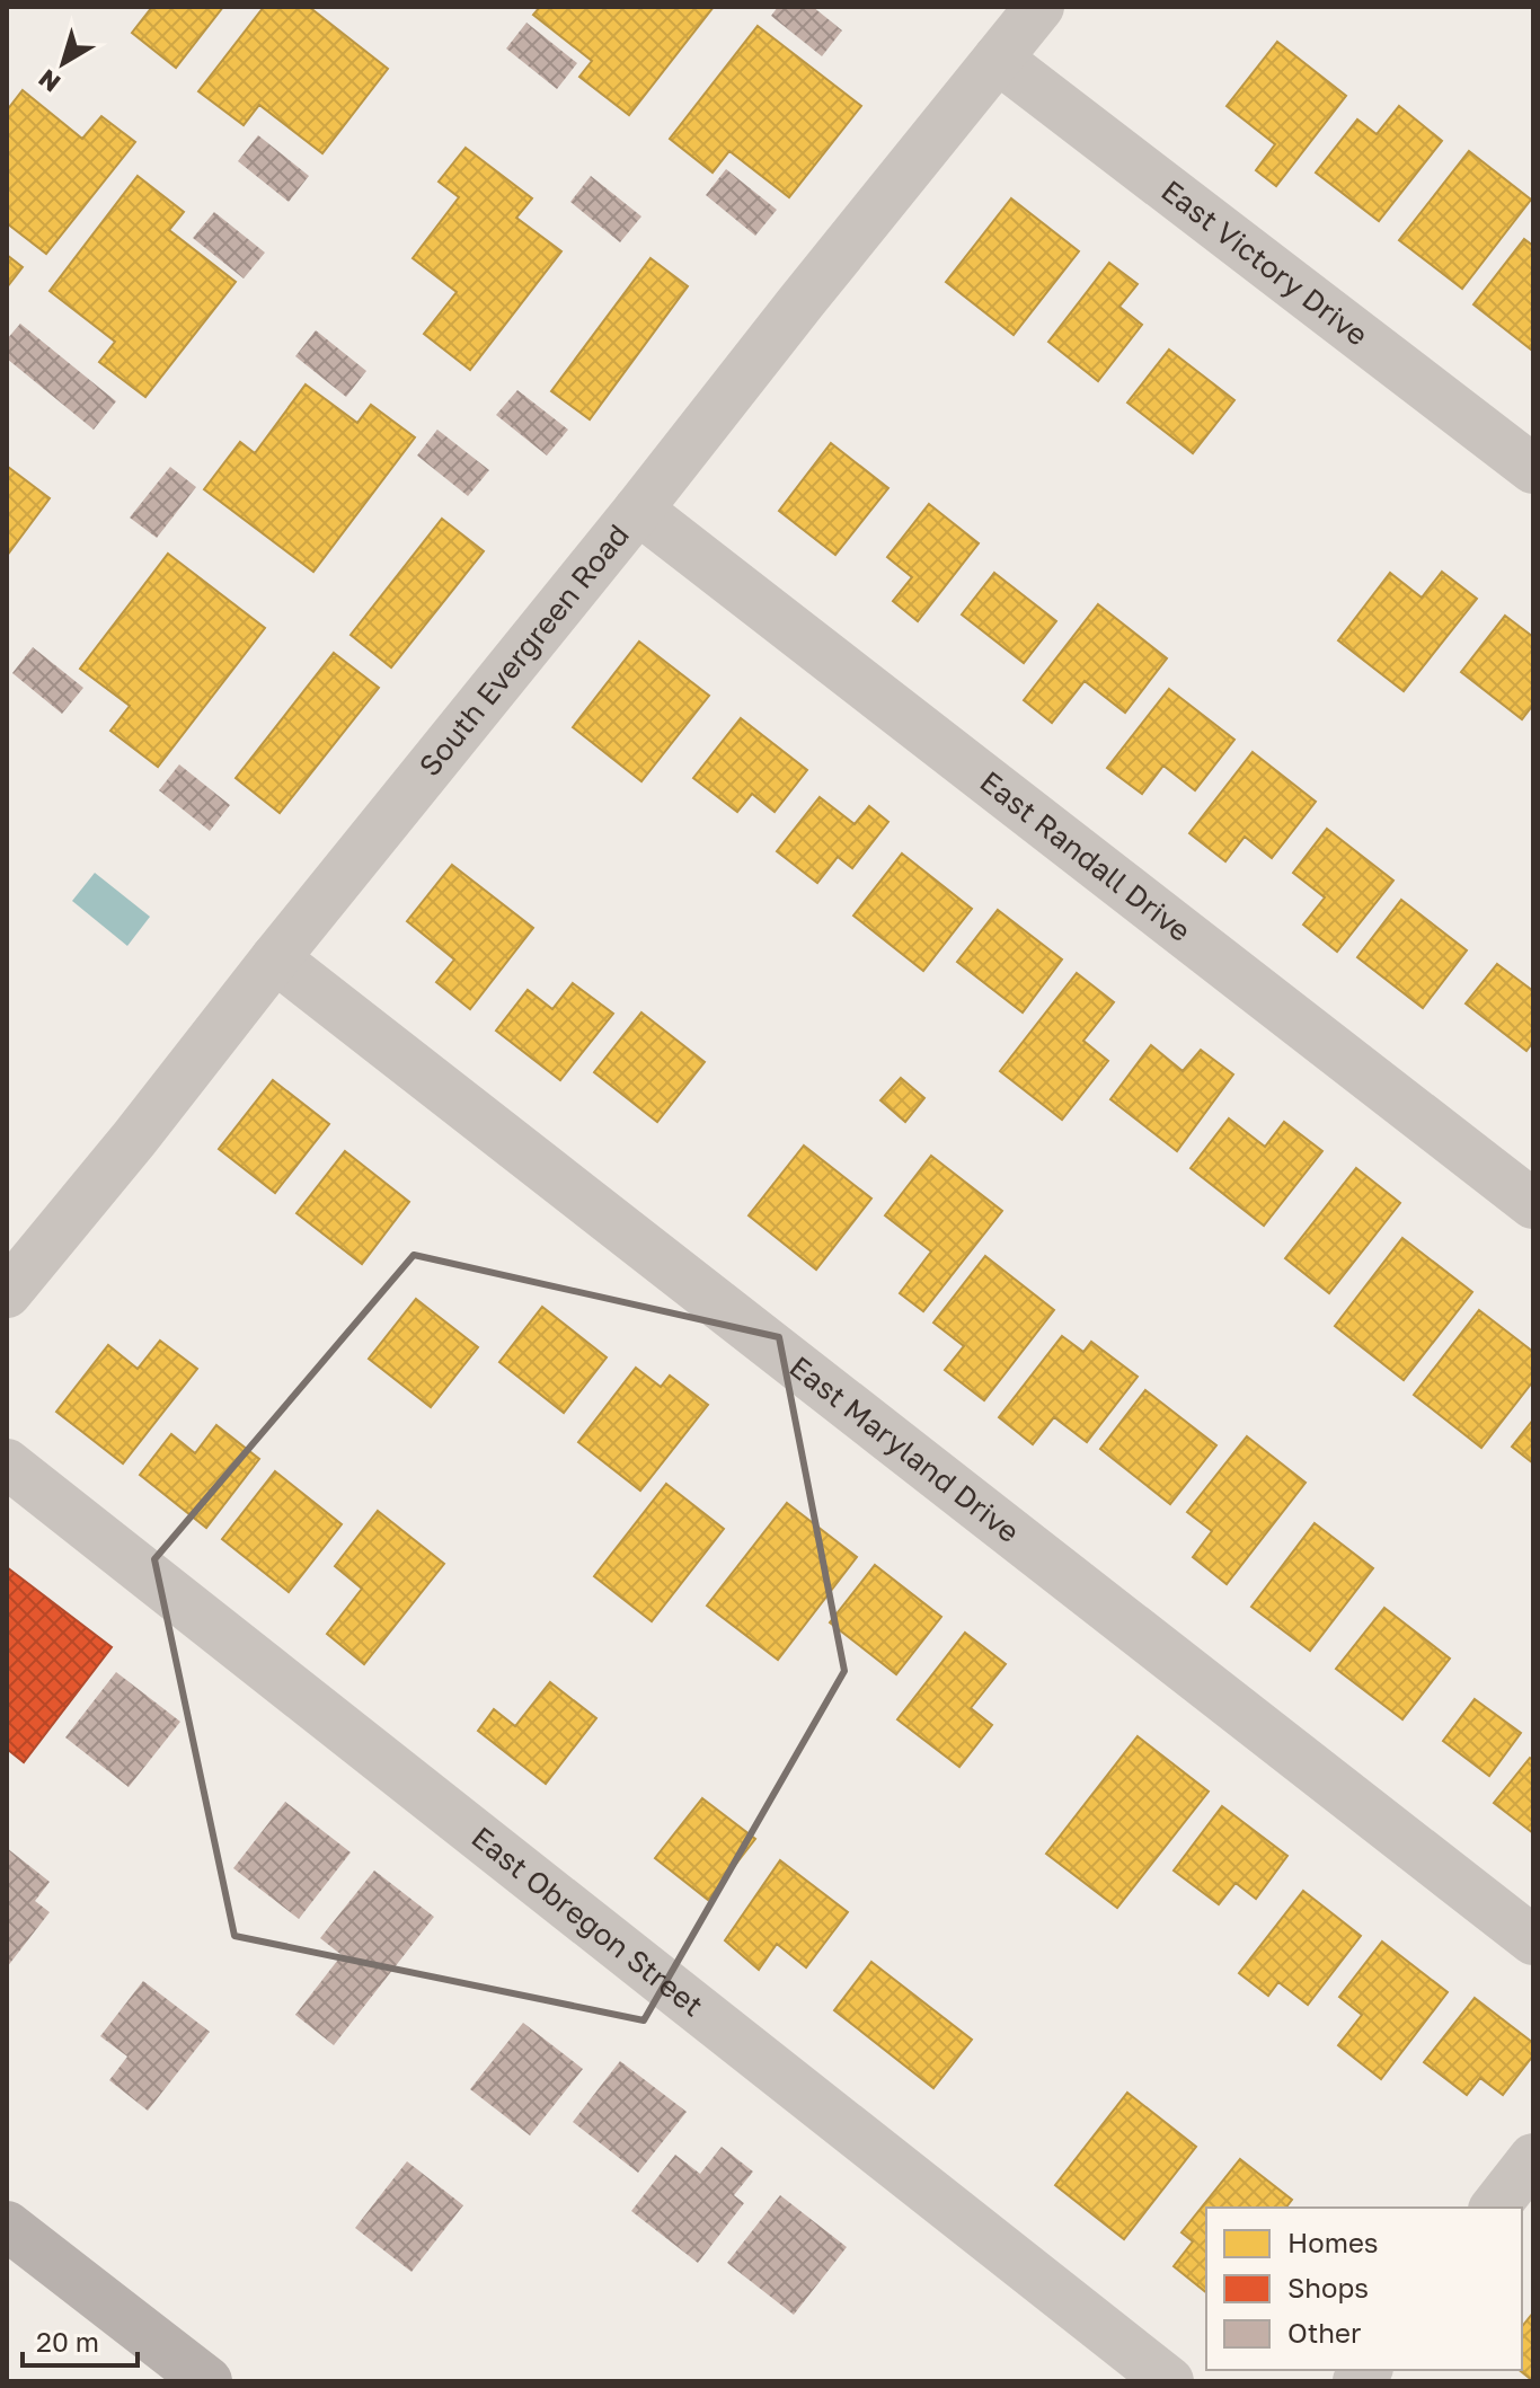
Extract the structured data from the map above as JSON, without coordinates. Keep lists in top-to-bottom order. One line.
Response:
{"streets":{"street":["East Victory Drive","South Evergreen Road","East Randall Drive","East Maryland Drive","East Obregon Street"]},"crossings":[["East Victory Drive","South Evergreen Road"],["South Evergreen Road","East Randall Drive"],["South Evergreen Road","East Maryland Drive"]],"legend":["Homes","Shops","Other"],"scale_bar":"20 m","north":"bottom left"}
